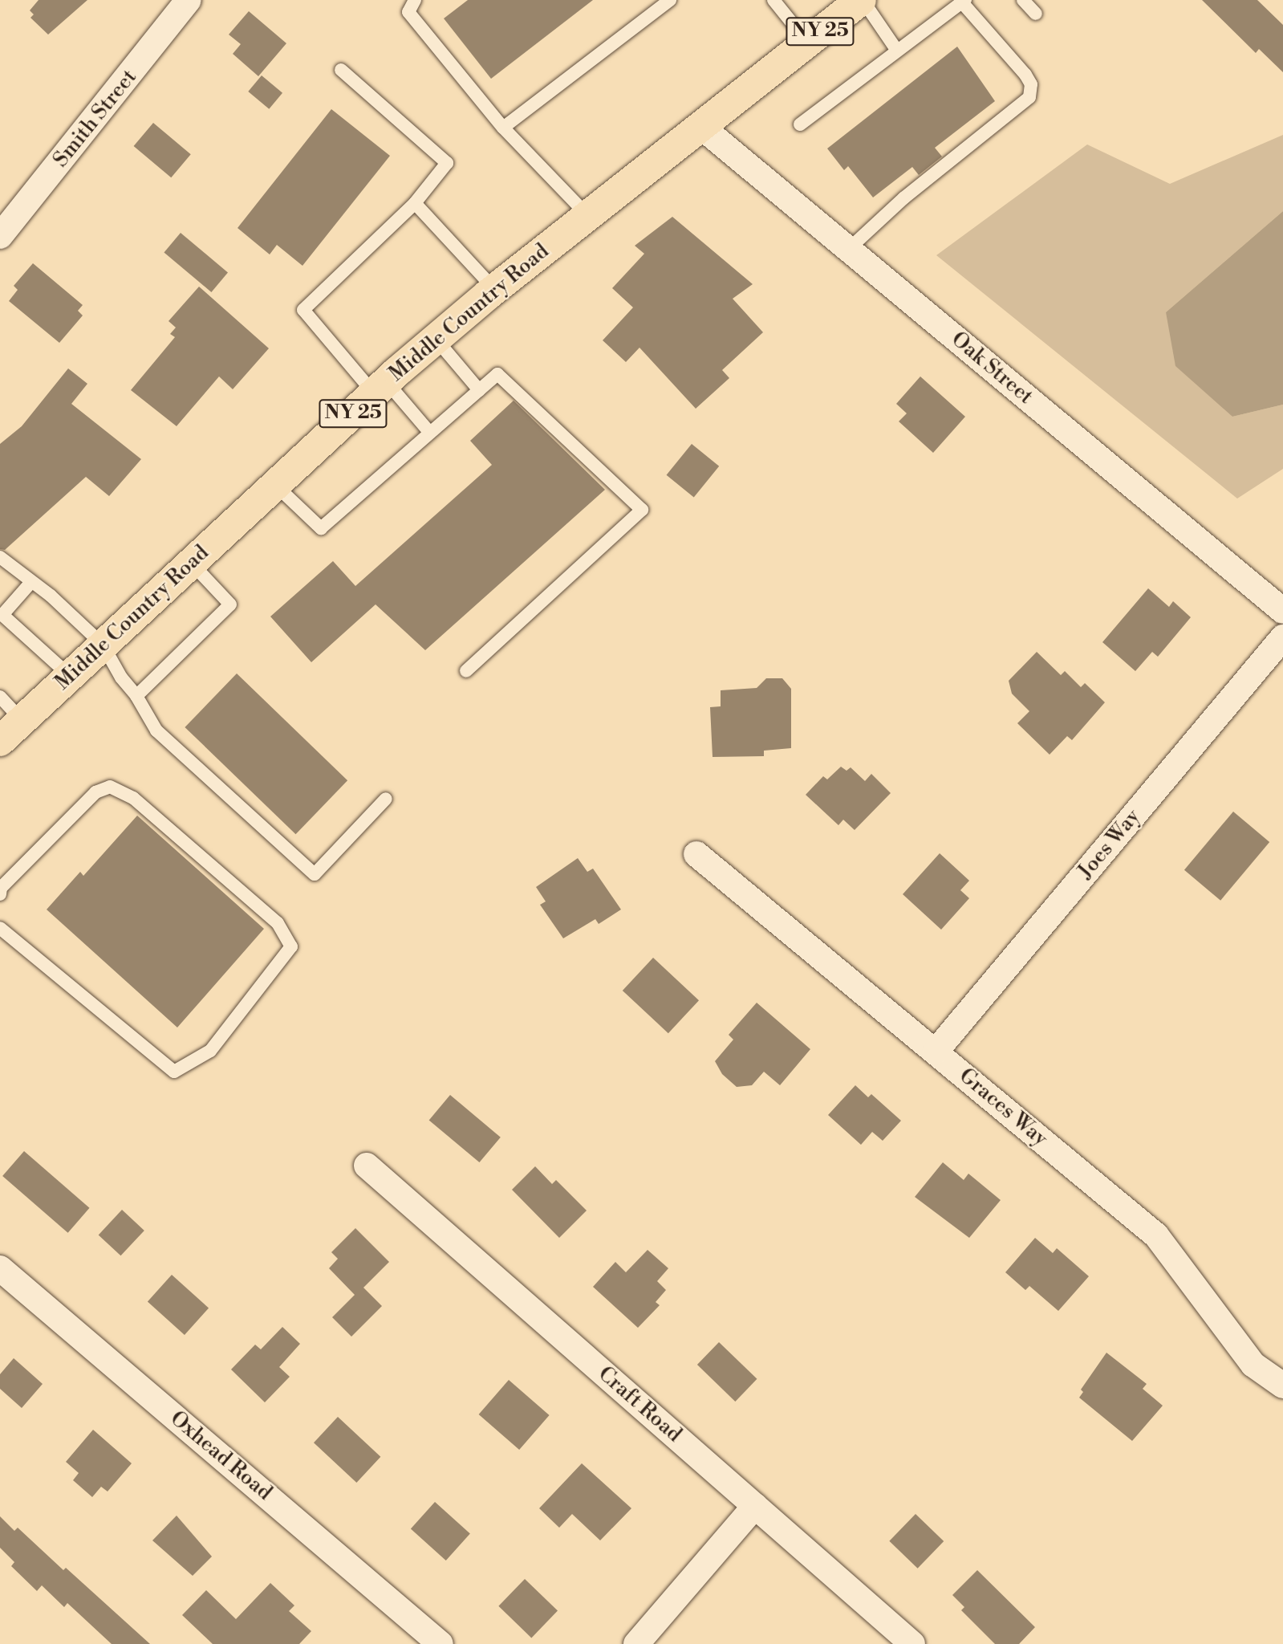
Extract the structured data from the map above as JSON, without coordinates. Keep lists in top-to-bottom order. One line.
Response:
{"streets":{"main road":["NY 25","Middle Country Road"],"street":["Smith Street","Oak Street","Joes Way","Graces Way","Craft Road","Oxhead Road"]},"crossings":[["Middle Country Road","Oak Street"],["Joes Way","Graces Way"]]}
